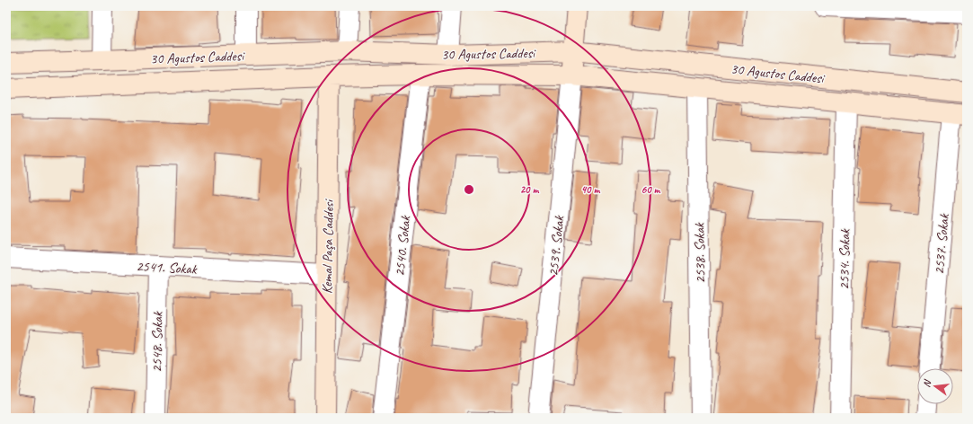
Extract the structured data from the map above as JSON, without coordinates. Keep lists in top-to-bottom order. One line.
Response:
{"streets":{"main road":["30 Agustos Caddesi","Kemal Paşa Caddesi"],"street":["2537. Sokak","2540. Sokak","2539. Sokak","2538. Sokak","2534. Sokak","2541. Sokak","2548. Sokak"]},"crossings":[["30 Agustos Caddesi","2537. Sokak"],["30 Agustos Caddesi","2540. Sokak"],["30 Agustos Caddesi","2539. Sokak"],["30 Agustos Caddesi","Kemal Paşa Caddesi"],["30 Agustos Caddesi","2538. Sokak"],["30 Agustos Caddesi","2534. Sokak"],["Kemal Paşa Caddesi","2541. Sokak"],["2541. Sokak","2548. Sokak"]],"north":"left","rings":["20 m","40 m","60 m"]}
